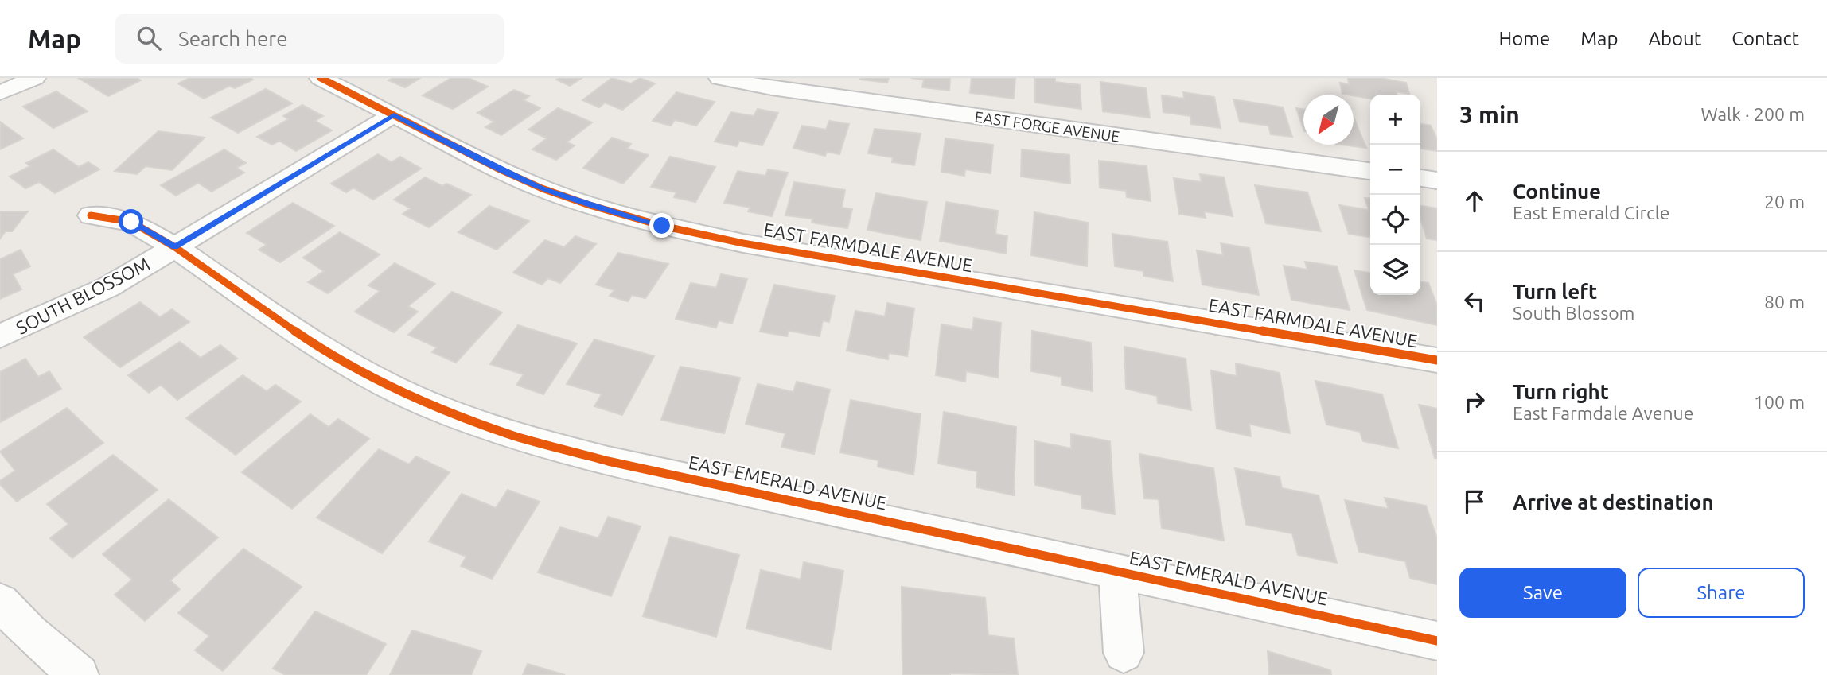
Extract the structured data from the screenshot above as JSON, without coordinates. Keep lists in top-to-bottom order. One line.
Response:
{"streets":{"street":["EAST FORGE AVENUE","EAST FARMDALE AVENUE","SOUTH BLOSSOM","EAST EMERALD AVENUE"]},"crossings":[["EAST FARMDALE AVENUE","SOUTH BLOSSOM"],["SOUTH BLOSSOM","EAST EMERALD AVENUE"]],"north":"bottom left","page":{"header":"Map","search":"Search here","nav":["Home","Map","About","Contact"],"heading":["3 min","Walk · 200 m"],"map_buttons":["+","−"],"list":[["Continue","East Emerald Circle","20 m"],["Turn left","South Blossom","80 m"],["Turn right","East Farmdale Avenue","100 m"],"Arrive at destination"],"buttons":["Save","Share"]}}
